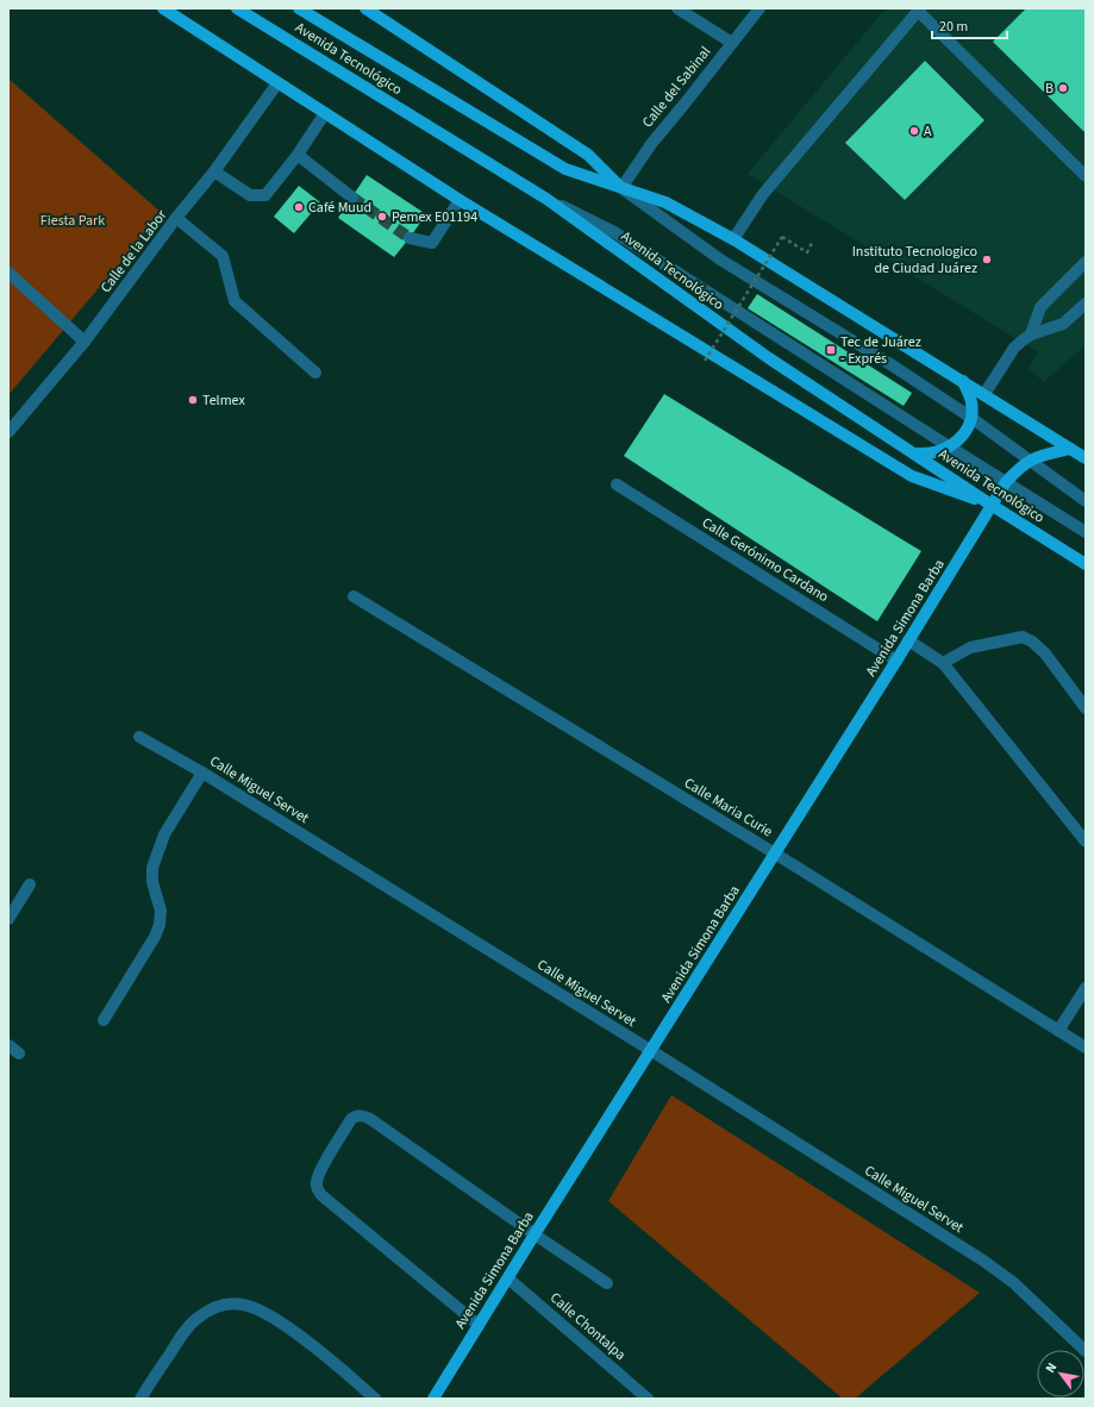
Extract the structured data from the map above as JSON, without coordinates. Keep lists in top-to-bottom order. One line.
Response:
{"streets":{"main road":["Avenida Tecnológico","Avenida Simona Barba"],"street":["Calle del Sabinal","Calle de la Labor","Calle Gerónimo Cardano","Calle Miguel Servet","Calle Maria Curie","Calle Chontalpa"]},"crossings":[["Avenida Tecnológico","Calle del Sabinal"],["Avenida Tecnológico","Avenida Simona Barba"],["Calle Gerónimo Cardano","Avenida Simona Barba"],["Avenida Simona Barba","Calle Miguel Servet"],["Avenida Simona Barba","Calle Maria Curie"],["Avenida Simona Barba","Calle Chontalpa"]],"parks":["Fiesta Park"],"places":{"other":["B","A","Café Muud","Pemex E01194","Instituto Tecnologico de Ciudad Juárez","Telmex"],"transit":["Tec de Juárez - Exprés"]},"scale_bar":"20 m","north":"top left"}
